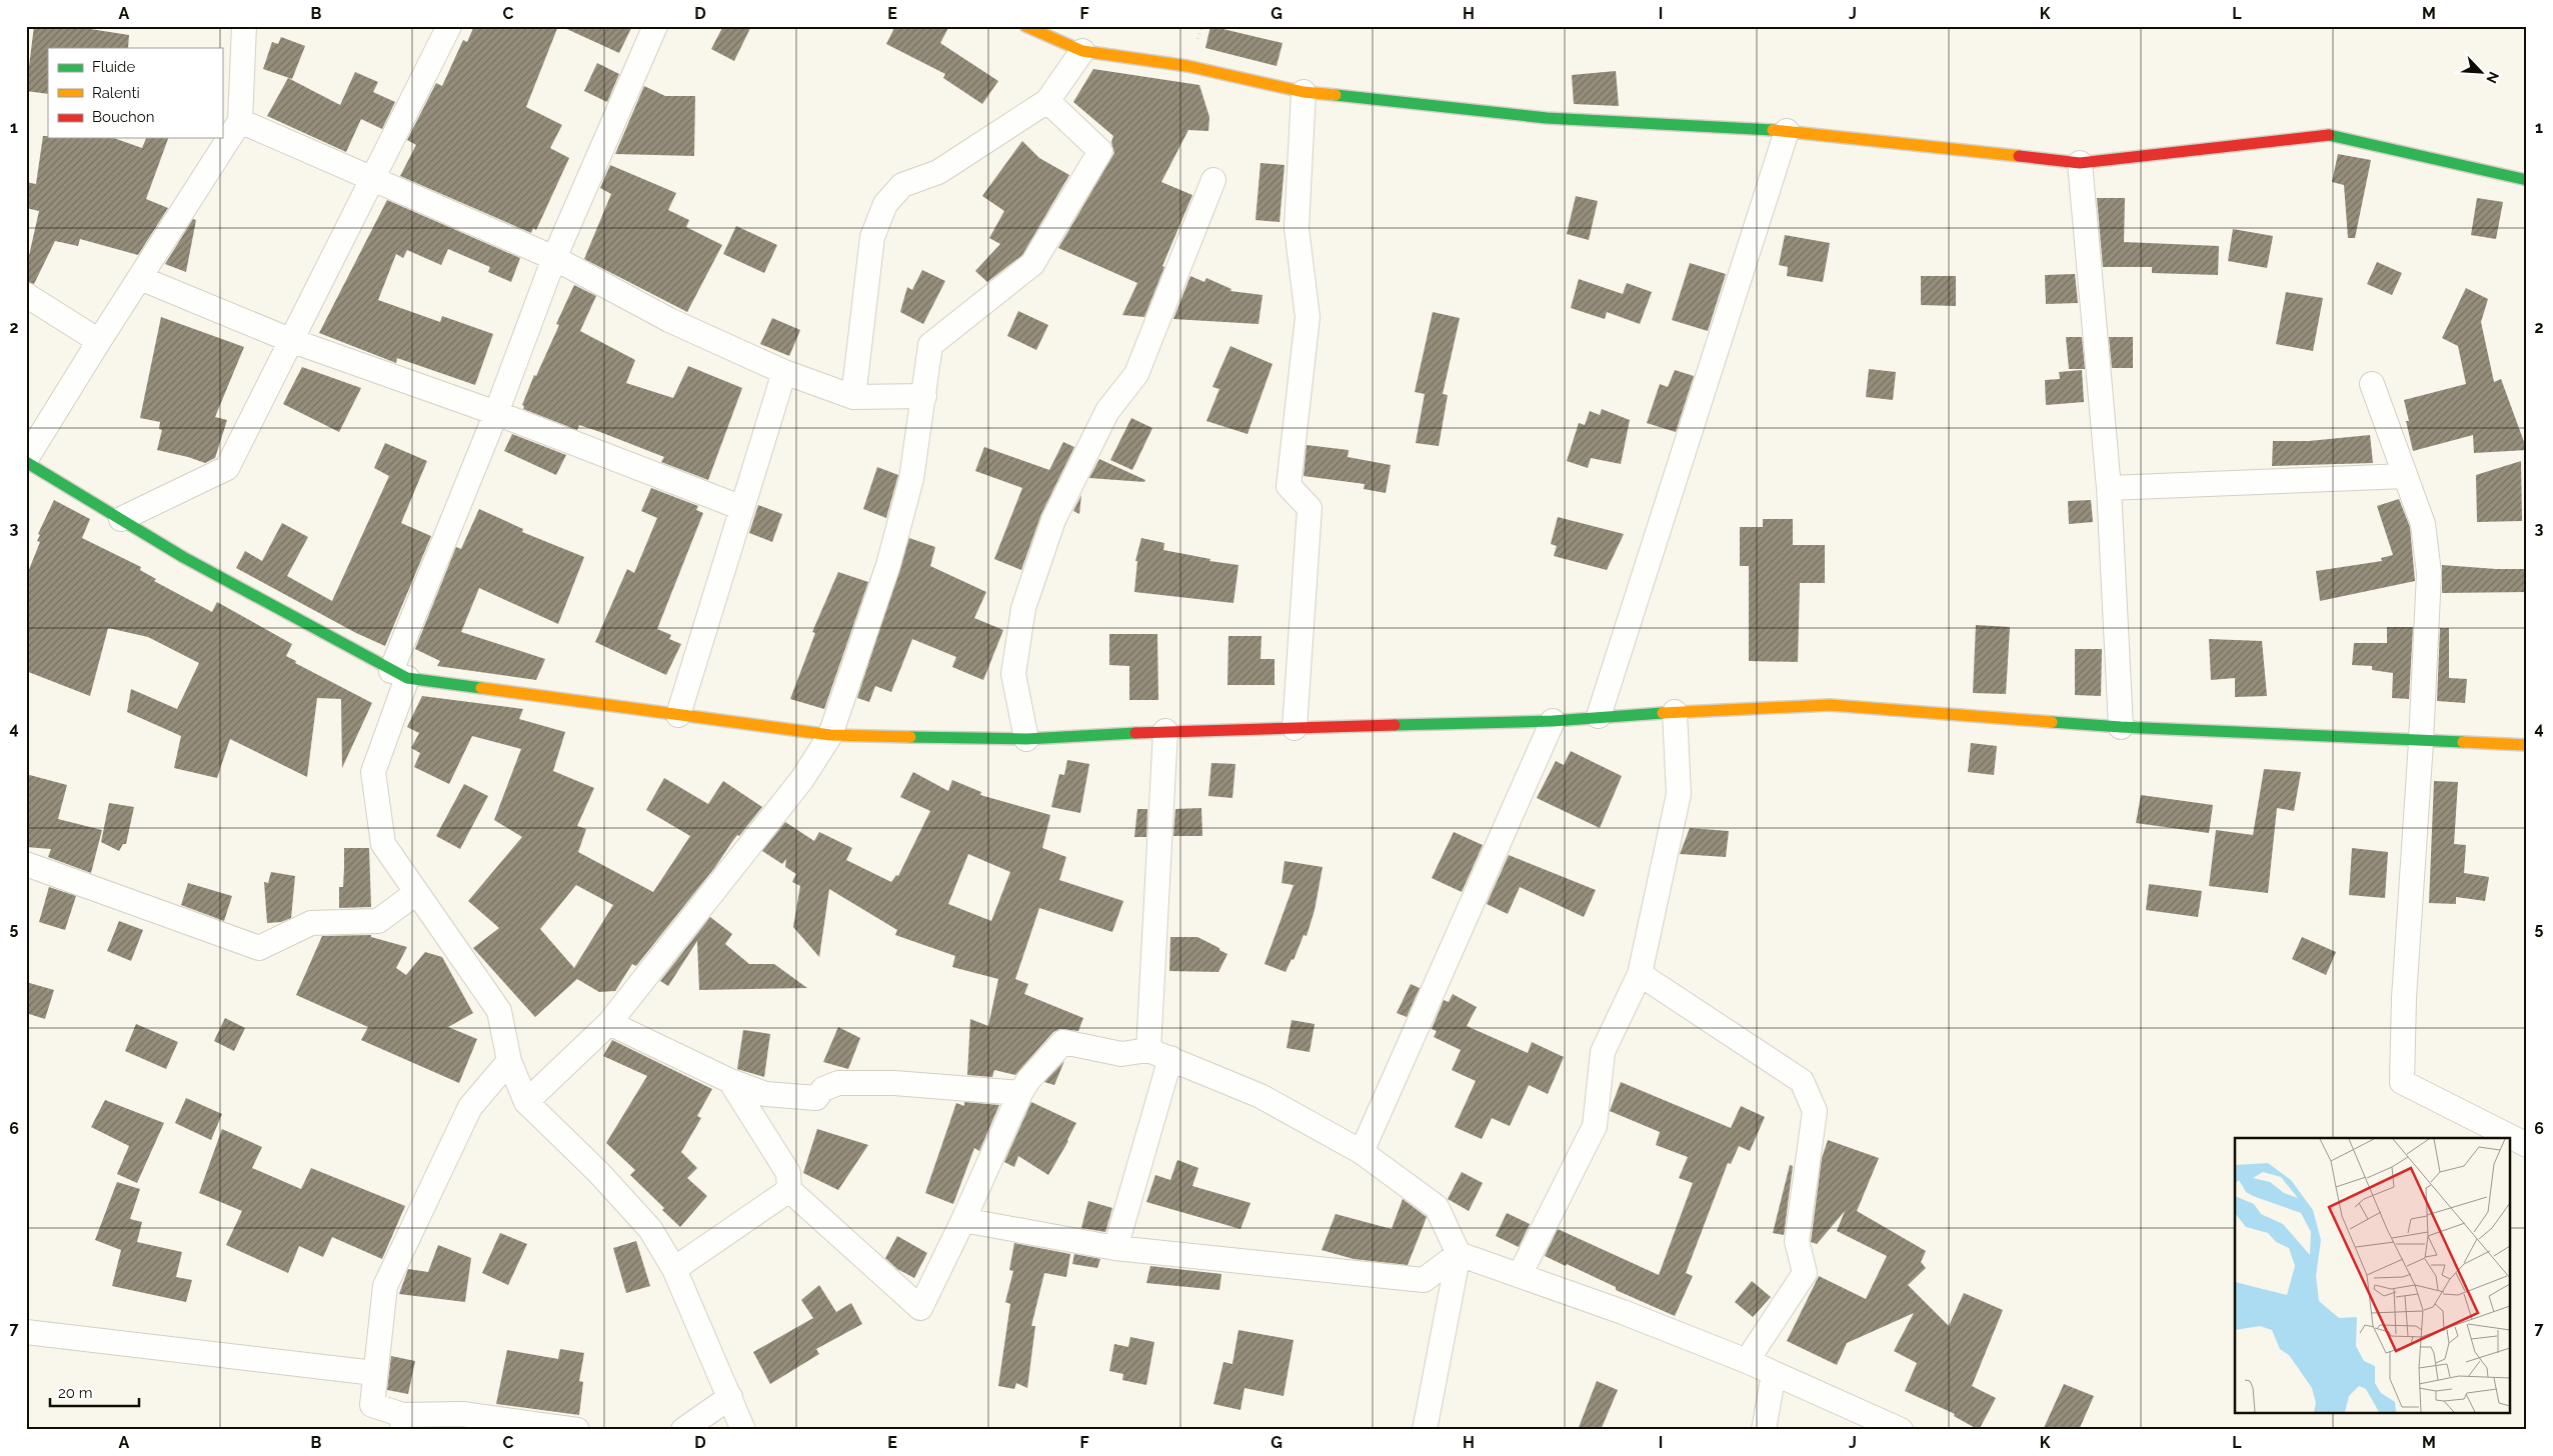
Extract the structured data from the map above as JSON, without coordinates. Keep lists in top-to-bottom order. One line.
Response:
{"legend":["Fluide","Ralenti","Bouchon"],"scale_bar":"20 m","north":"bottom right","grid":{"columns":["A","B","C","D","E","F","G","H","I","J","K","L","M"],"rows":["1","2","3","4","5","6","7"]}}
